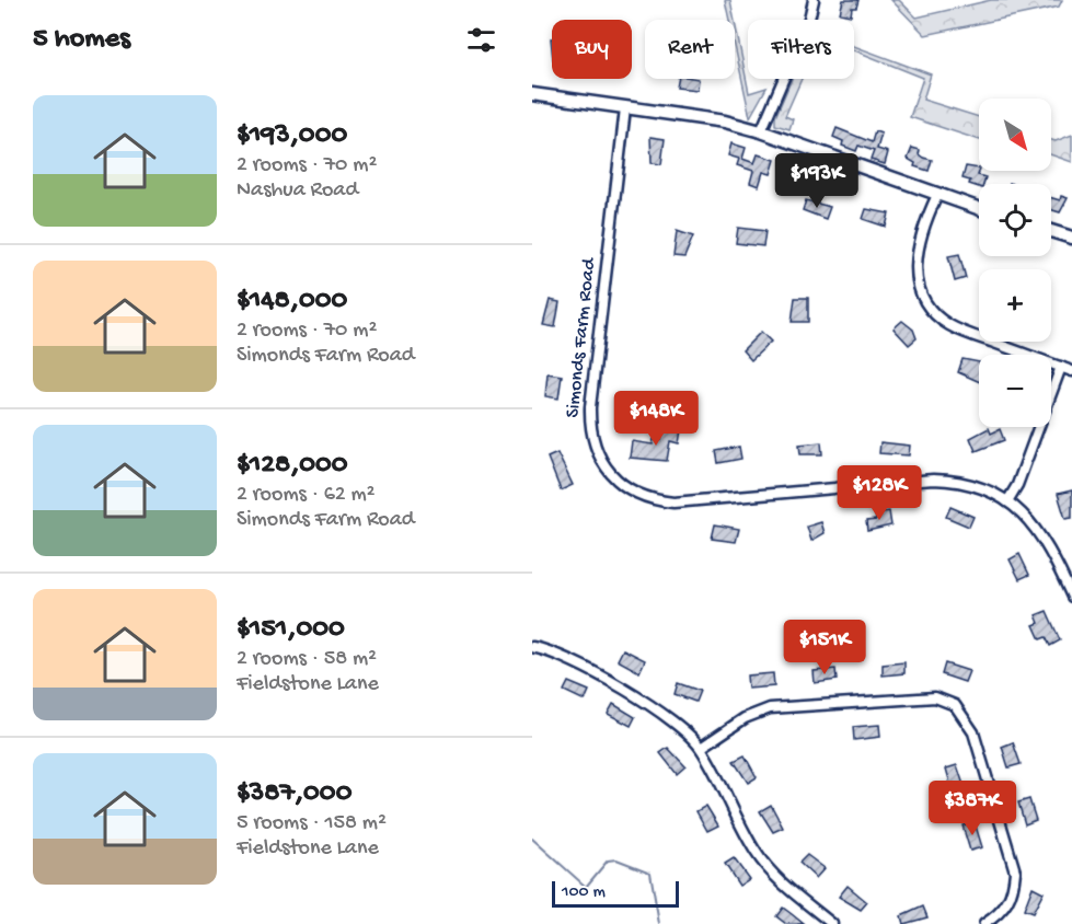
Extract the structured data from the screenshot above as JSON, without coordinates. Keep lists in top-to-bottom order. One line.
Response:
{"streets":{"street":["Simonds Farm Road"]},"scale_bar":"100 m","north":"bottom right","page":{"heading":"5 homes","chip":["Buy","Rent","Filters"],"list":[{"name":"$193,000","note":"2 rooms · 70 m² · Nashua Road"},{"name":"$148,000","note":"2 rooms · 70 m² · Simonds Farm Road"},{"name":"$128,000","note":"2 rooms · 62 m² · Simonds Farm Road"},{"name":"$151,000","note":"2 rooms · 58 m² · Fieldstone Lane"},{"name":"$387,000","note":"5 rooms · 158 m² · Fieldstone Lane"}],"map_buttons":["+","−"],"price":["$193K","$148K","$128K","$151K","$387K"],"scale":"100 m"}}
